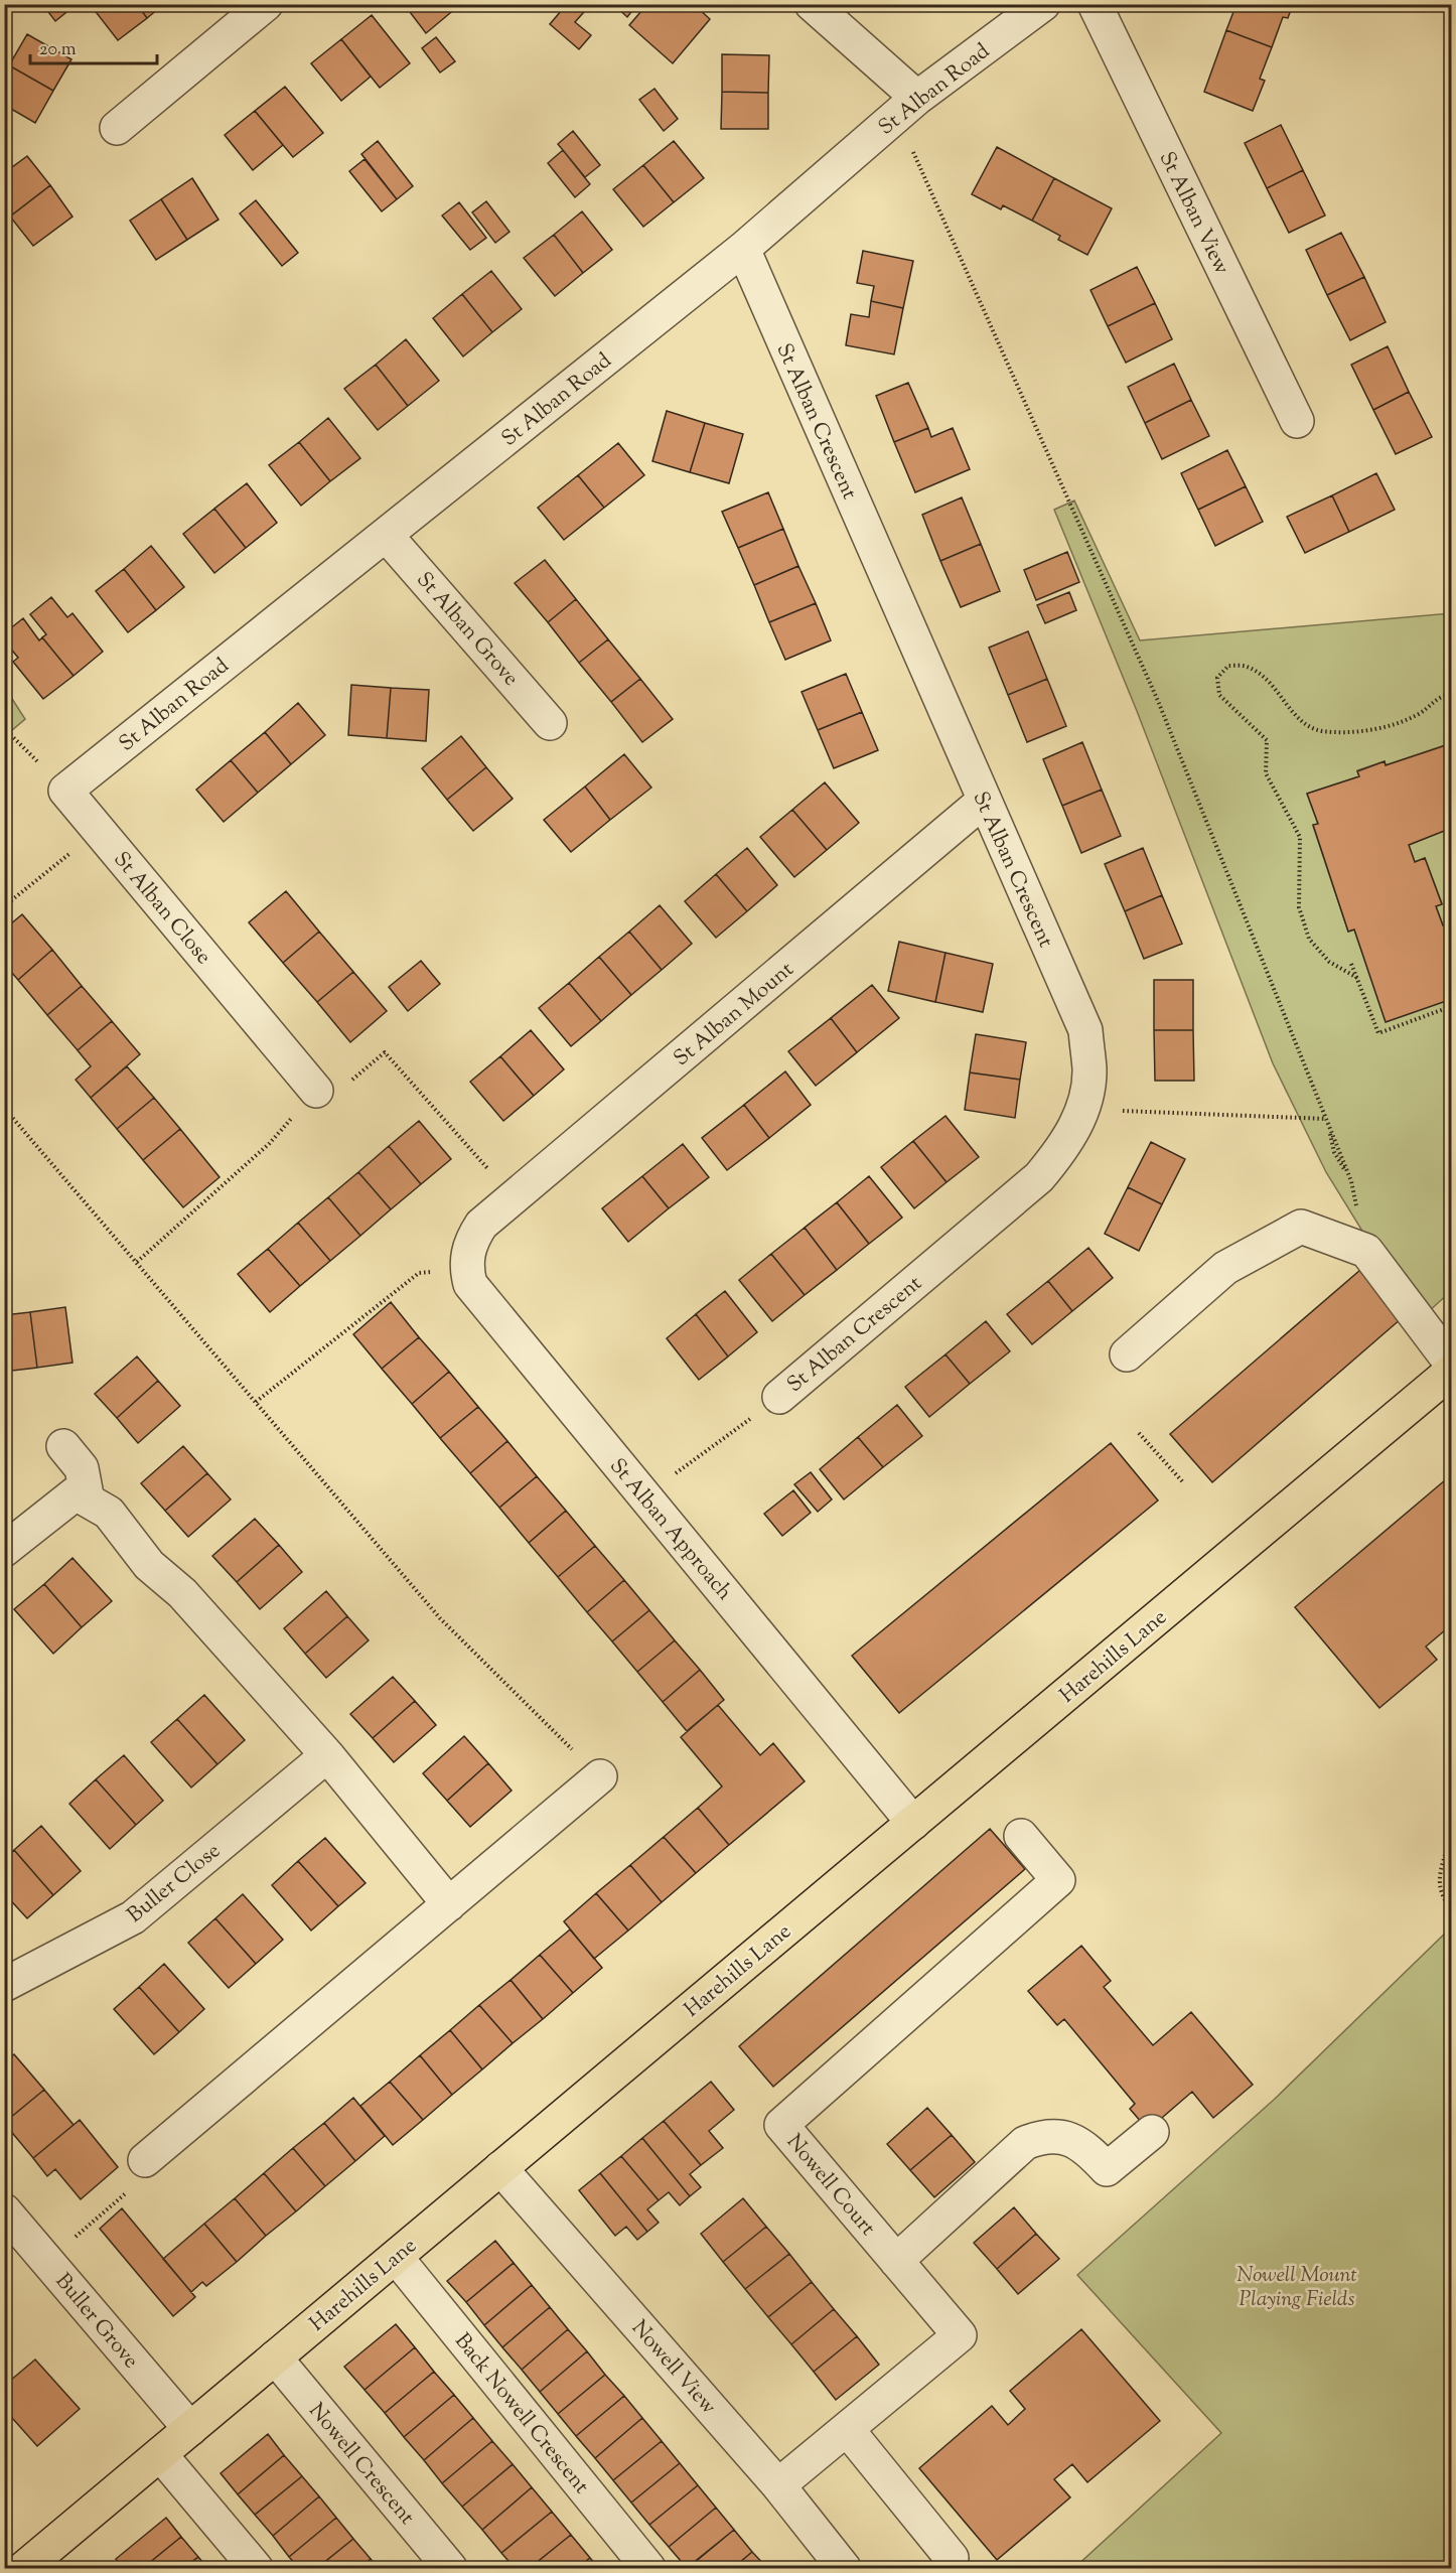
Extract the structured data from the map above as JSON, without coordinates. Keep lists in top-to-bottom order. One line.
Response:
{"streets":{"main road":["Harehills Lane"],"street":["St Alban Road","St Alban View","St Alban Crescent","St Alban Grove","St Alban Close","St Alban Mount","St Alban Approach","Buller Close","Nowell Court","Buller Grove","Nowell View","Back Nowell Crescent","Nowell Crescent"]},"crossings":[["St Alban Road","St Alban Crescent"],["St Alban Road","St Alban Grove"],["St Alban Road","St Alban Close"],["St Alban Crescent","St Alban Mount"],["St Alban Mount","St Alban Approach"],["St Alban Approach","Harehills Lane"],["Harehills Lane","Buller Grove"],["Harehills Lane","Nowell View"],["Harehills Lane","Back Nowell Crescent"],["Harehills Lane","Nowell Crescent"],["Nowell Court","Nowell View"]],"parks":["Nowell Mount Playing Fields"],"scale_bar":"20 m"}
